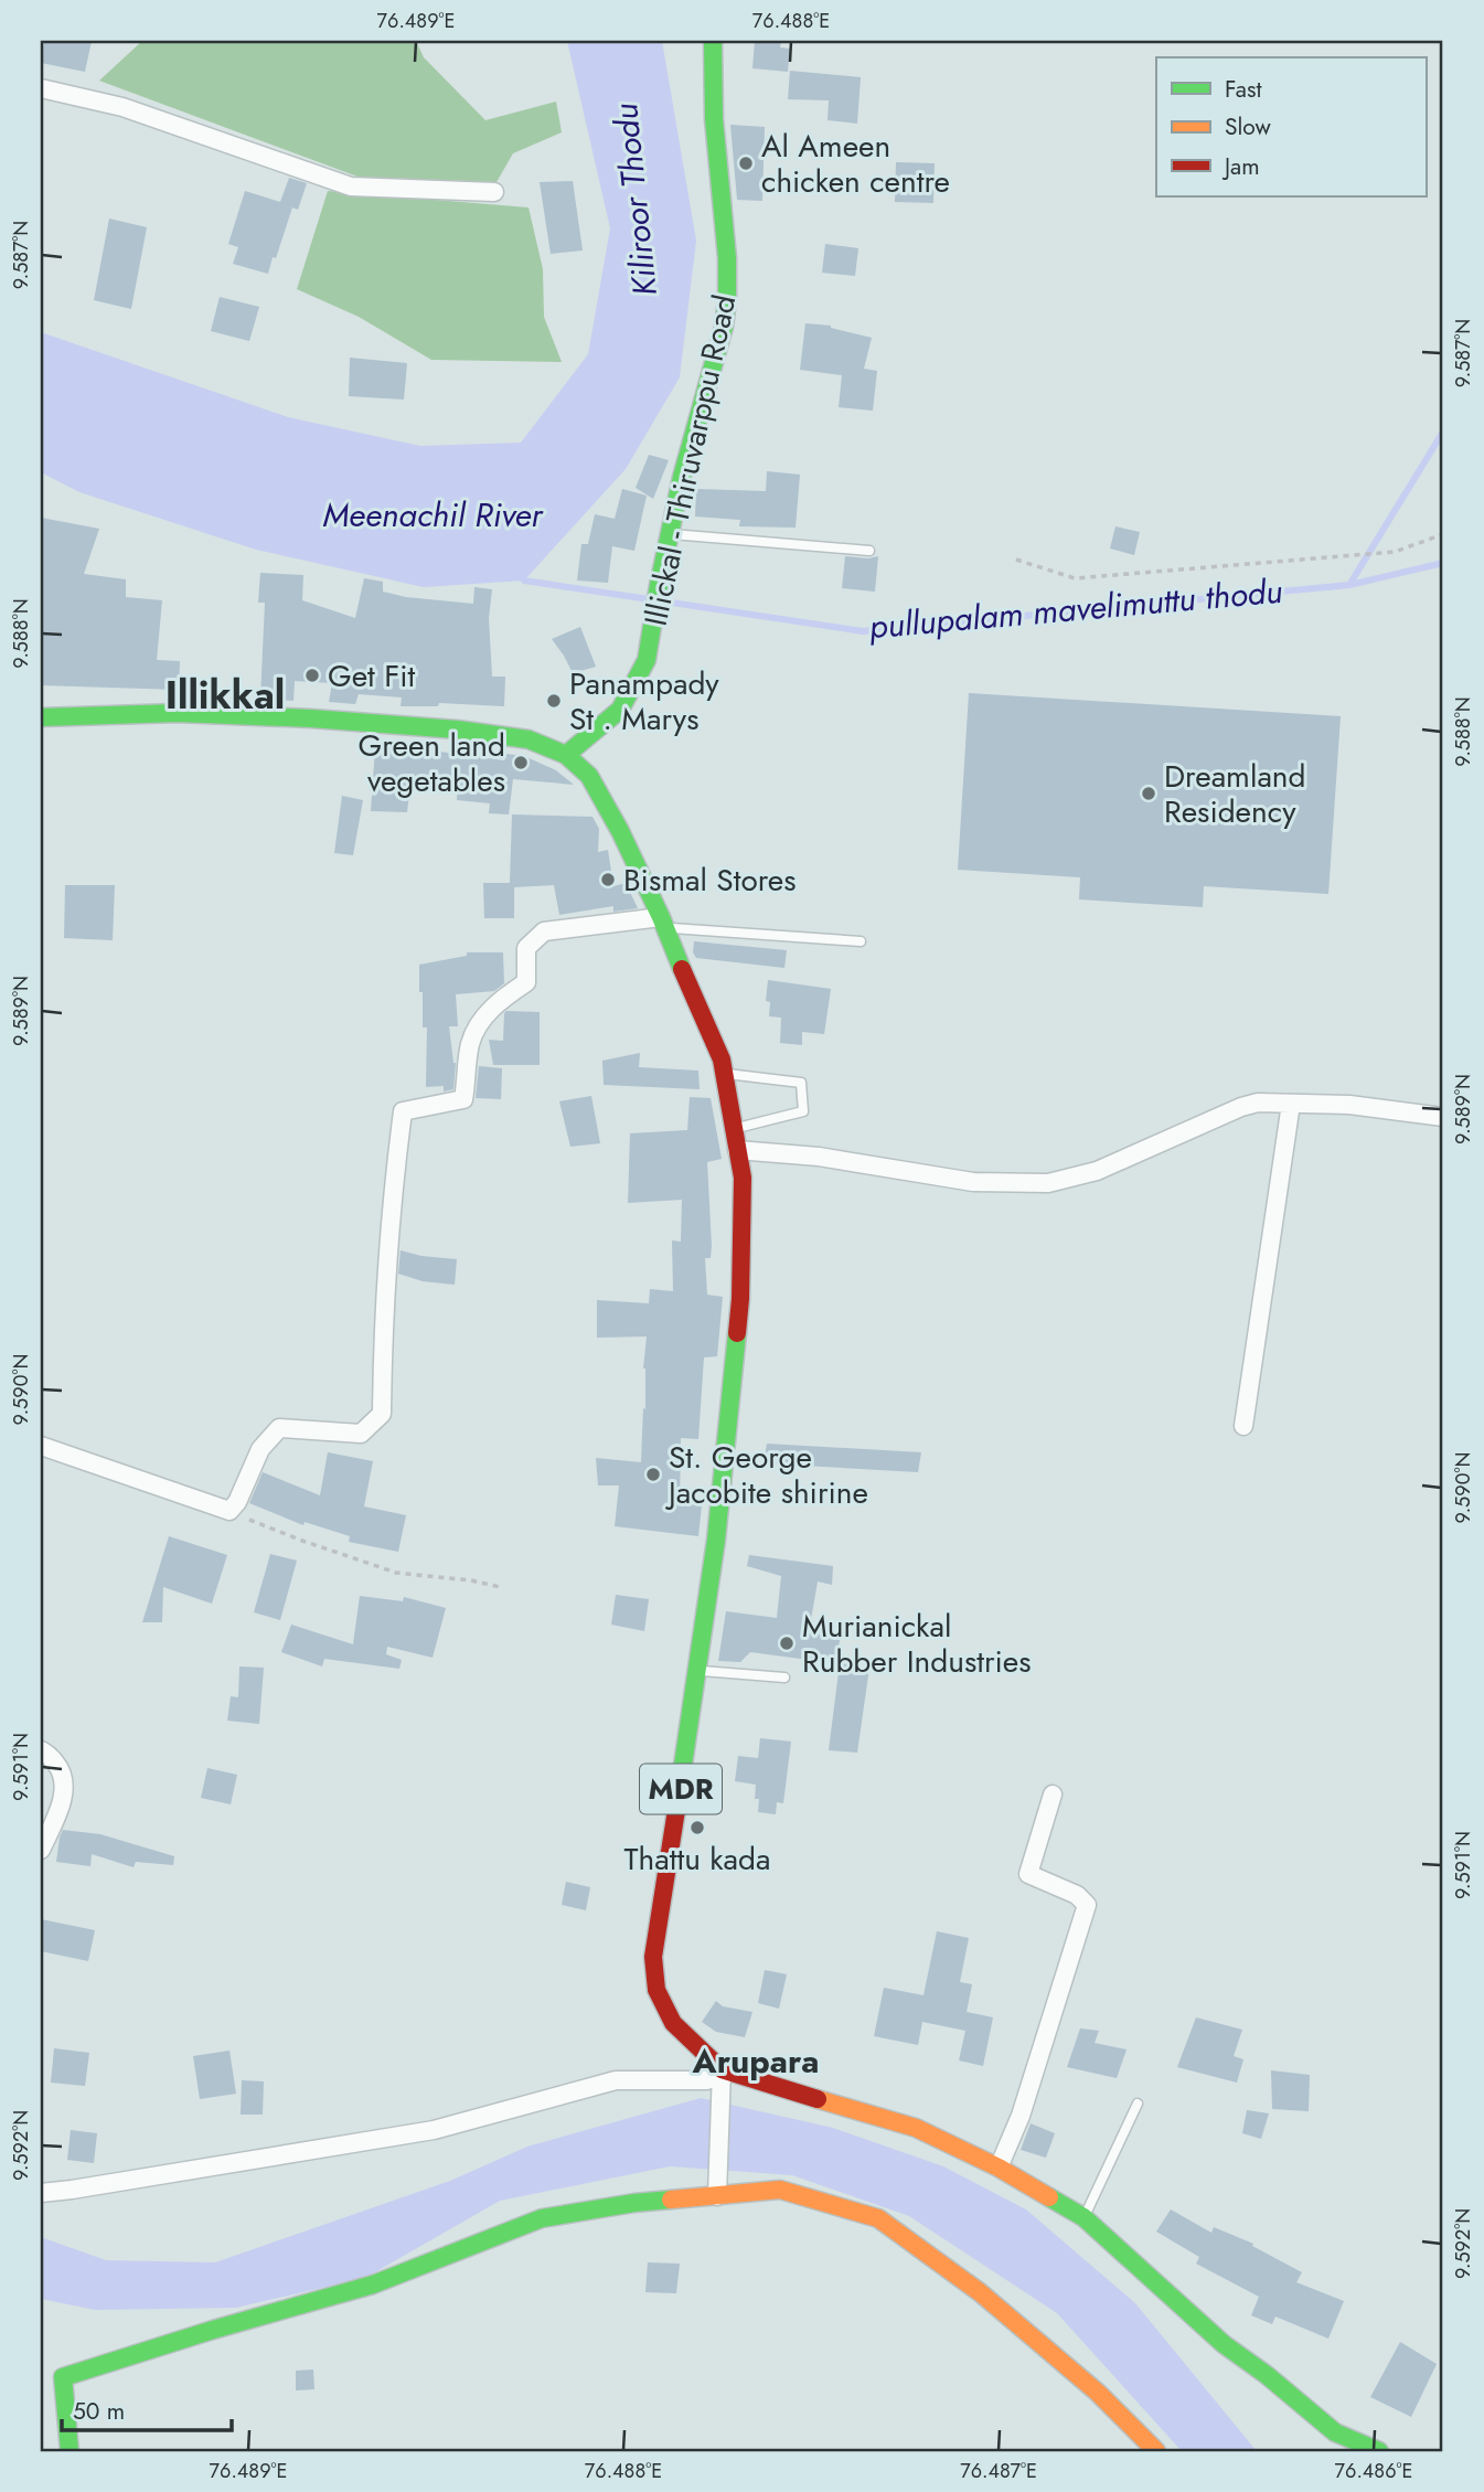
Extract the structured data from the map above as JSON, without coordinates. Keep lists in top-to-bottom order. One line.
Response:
{"streets":{"main road":["Illickal - Thiruvarppu Road","MDR"]},"crossings":[["Illickal - Thiruvarppu Road","MDR"]],"districts":["Illikkal","Arupara"],"water":["Kiliroor Thodu","Meenachil River","pullupalam mavelimuttu thodu"],"places":["Al Ameen chicken centre","Get Fit","Panampady St . Marys","Green land vegetables","Dreamland Residency","Bismal Stores","St. George Jacobite shirine","Murianickal Rubber Industries","Thattu kada"],"legend":["Fast","Slow","Jam"],"scale_bar":"50 m","coordinates":["76.489°E","76.488°E","9.587°N","9.588°N","9.589°N","9.590°N","9.591°N","9.592°N","76.487°E","76.486°E"]}
